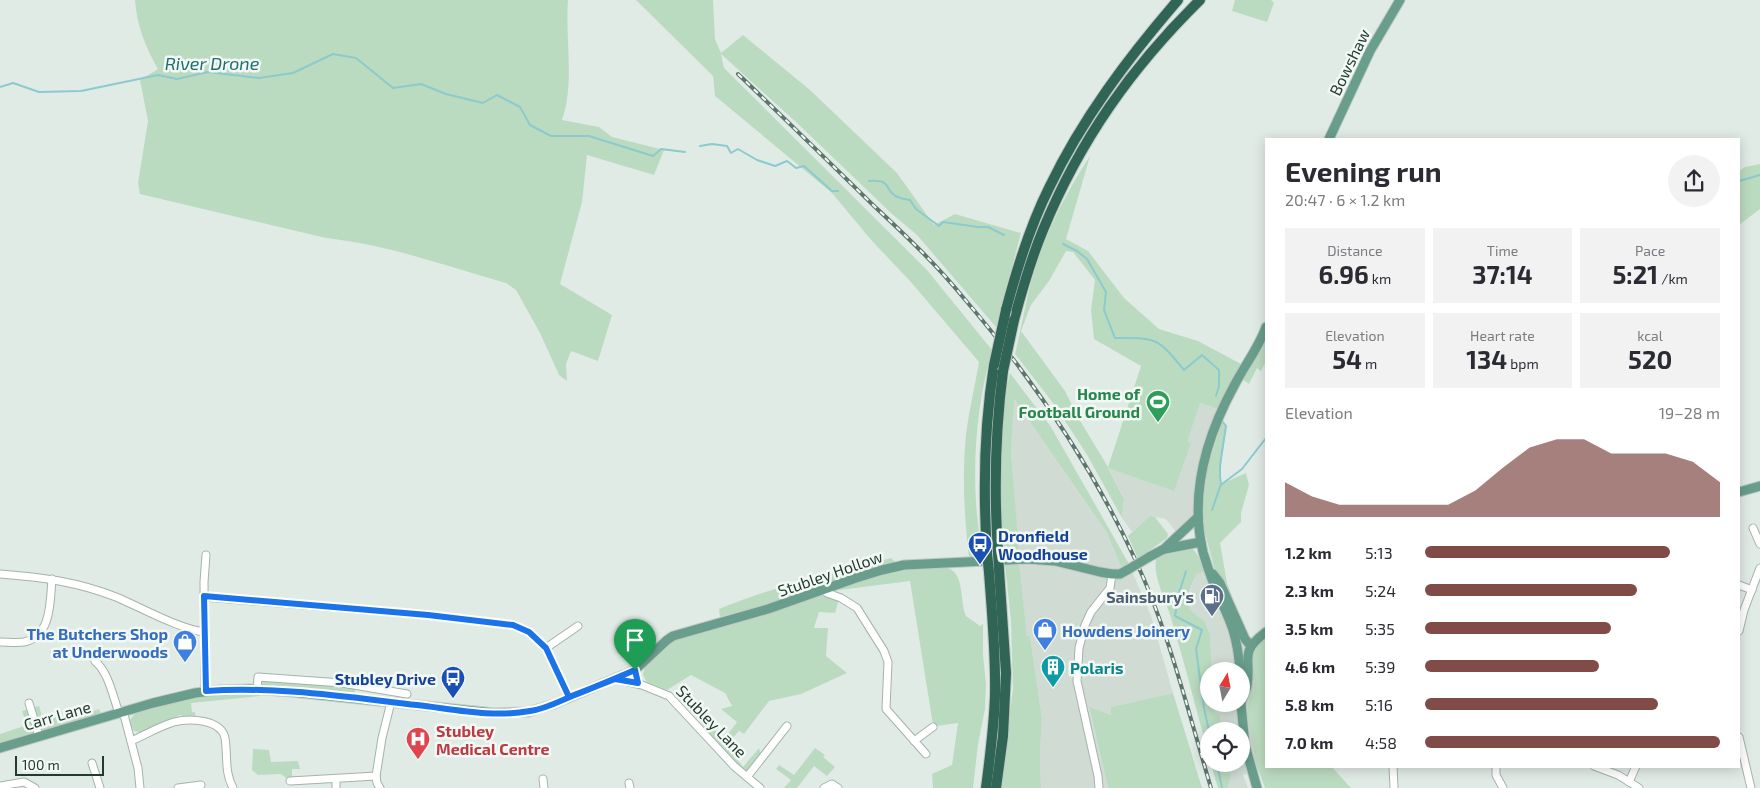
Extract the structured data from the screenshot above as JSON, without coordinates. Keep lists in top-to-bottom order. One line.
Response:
{"streets":{"main road":["Bowshaw","Stubley Hollow","Carr Lane"],"street":["Stubley Lane"]},"water":["River Drone"],"places":{"sports":["Home of Football Ground"],"bus stop":["Dronfield Woodhouse","Stubley Drive"],"fuel station":["Sainsbury's"],"shop":["Howdens Joinery","The Butchers Shop at Underwoods"],"building":["Polaris"],"hospital":["Stubley Medical Centre"]},"scale_bar":"100 m","north":"top","page":{"heading":["Evening run","20:47 · 6 × 1.2 km"],"stats":[["Distance","6.96 km"],["Time","37:14"],["Pace","5:21 /km"],["Elevation","54 m"],["Heart rate","134 bpm"],["kcal","520"]],"chart":["Elevation","19–28 m"],"list":[{"name":"1.2 km","note":"5:13"},{"name":"2.3 km","note":"5:24"},{"name":"3.5 km","note":"5:35"},{"name":"4.6 km","note":"5:39"},{"name":"5.8 km","note":"5:16"},{"name":"7.0 km","note":"4:58"}],"scale":"100 m"}}
